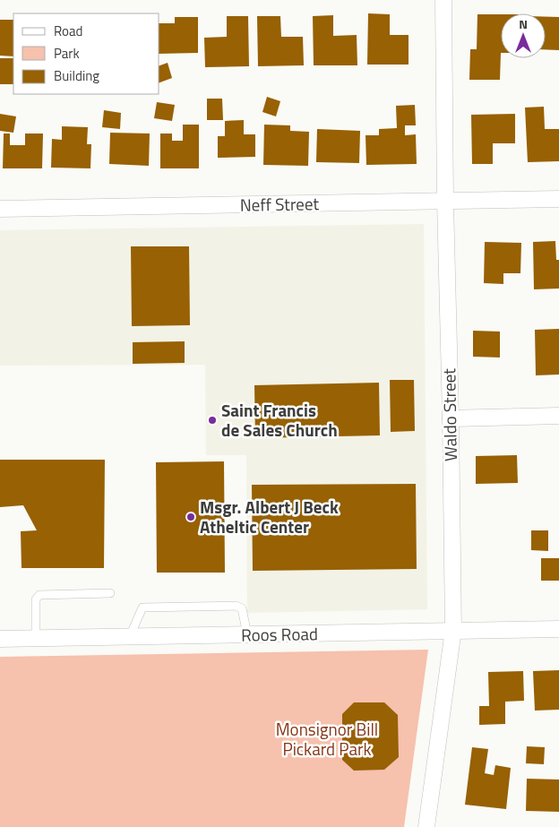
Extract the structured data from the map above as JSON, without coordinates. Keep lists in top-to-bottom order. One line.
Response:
{"streets":{"street":["Neff Street","Waldo Street","Roos Road"]},"crossings":[["Neff Street","Waldo Street"],["Waldo Street","Roos Road"]],"parks":["Monsignor Bill Pickard Park"],"places":["Saint Francis de Sales Church","Msgr. Albert J Beck Atheltic Center"],"legend":["Road","Park","Building"],"north":"top"}
